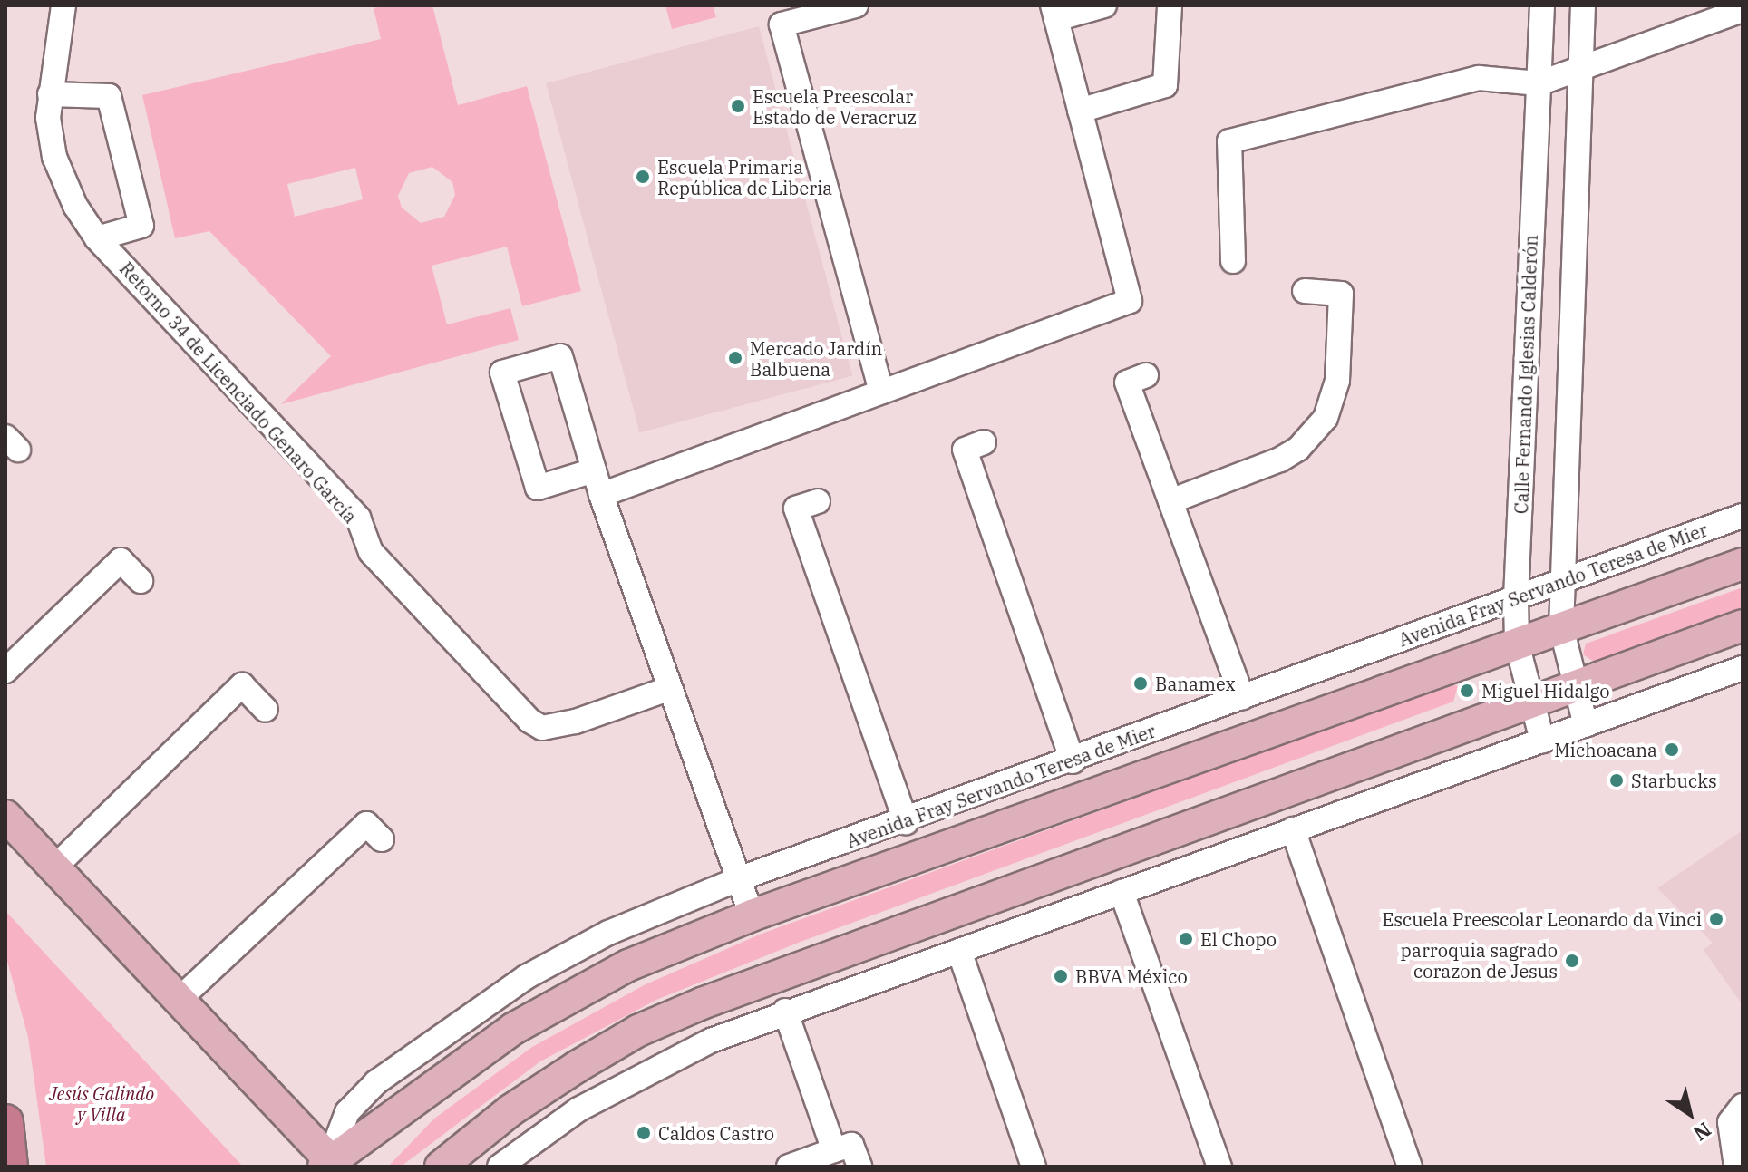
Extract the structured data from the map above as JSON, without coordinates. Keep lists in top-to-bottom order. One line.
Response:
{"streets":{"main road":["Avenida Fray Servando Teresa de Mier"],"street":["Calle Fernando Iglesias Calderón","Retorno 34 de Licenciado Genaro García"]},"crossings":[["Calle Fernando Iglesias Calderón","Avenida Fray Servando Teresa de Mier"]],"parks":["Jesús Galindo y Villa"],"places":["Escuela Preescolar Estado de Veracruz","Escuela Primaria República de Liberia","Mercado Jardín Balbuena","Banamex","Miguel Hidalgo","Michoacana","Starbucks","Escuela Preescolar Leonardo da Vinci","El Chopo","parroquia sagrado corazon de Jesus","BBVA México","Caldos Castro"],"north":"bottom right"}
